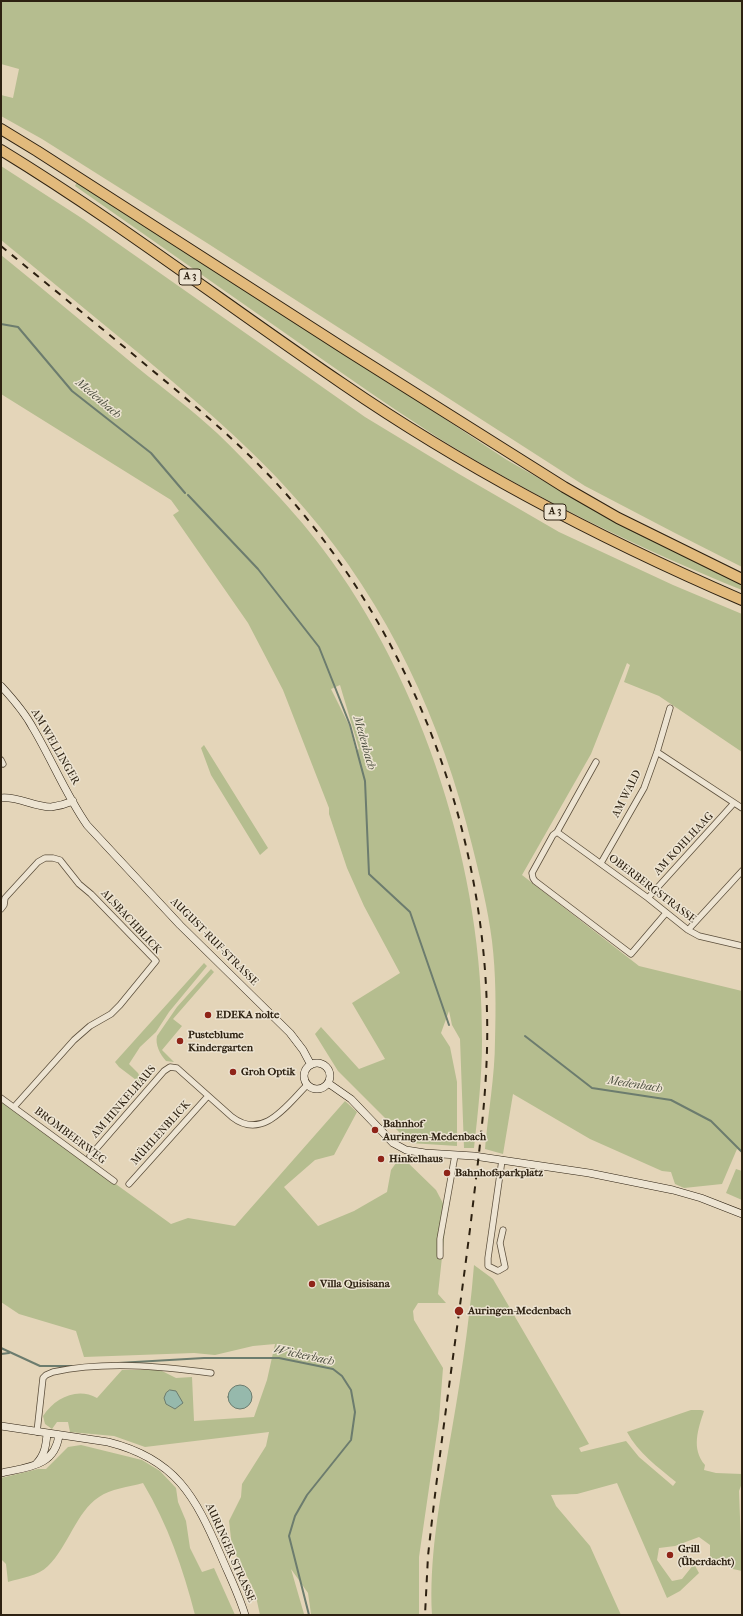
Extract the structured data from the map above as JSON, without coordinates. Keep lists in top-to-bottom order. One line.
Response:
{"streets":{"highway":["A 3"],"main road":["AM WELLINGER","AUGUST-RUF-STRASSE","AURINGER STRASSE"],"street":["AM WALD","AM KOHLHAAG","OBERBERGSTRASSE","ALSBACHBLICK","AM HINKELHAUS","MÜHLENBLICK","BROMBEERWEG"]},"crossings":[["AM WELLINGER","AUGUST-RUF-STRASSE"],["AM WALD","OBERBERGSTRASSE"],["AM KOHLHAAG","OBERBERGSTRASSE"],["ALSBACHBLICK","BROMBEERWEG"],["AUGUST-RUF-STRASSE","AM HINKELHAUS"],["AM HINKELHAUS","MÜHLENBLICK"]],"water":["Medenbach","Wickerbach"],"places":["EDEKA nolte","Pusteblume Kindergarten","Groh Optik","Bahnhof Auringen-Medenbach","Hinkelhaus","Bahnhofsparkplatz","Villa Quisisana","Auringen-Medenbach","Grill (Überdacht)"]}
